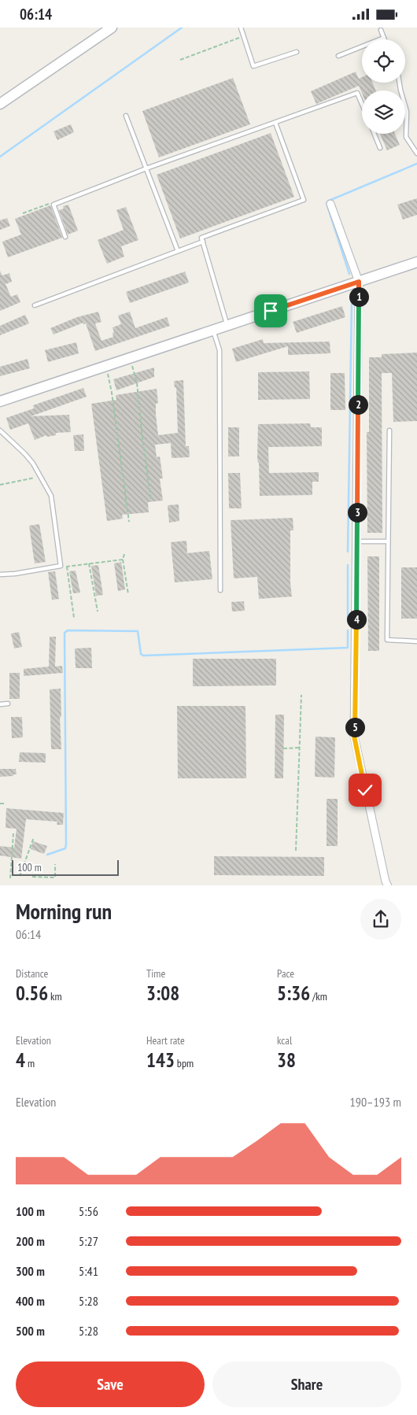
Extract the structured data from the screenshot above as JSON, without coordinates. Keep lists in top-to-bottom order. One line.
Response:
{"scale_bar":"100 m","page":{"status":"06:14","pins":["1","2","3","4","5"],"scale":"100 m","heading":["Morning run","06:14"],"stats":[["Distance","0.56 km"],["Time","3:08"],["Pace","5:36 /km"],["Elevation","4 m"],["Heart rate","143 bpm"],["kcal","38"]],"chart":["Elevation","190–193 m"],"list":[{"name":"100 m","note":"5:56"},{"name":"200 m","note":"5:27"},{"name":"300 m","note":"5:41"},{"name":"400 m","note":"5:28"},{"name":"500 m","note":"5:28"}],"buttons":["Save","Share"]}}
